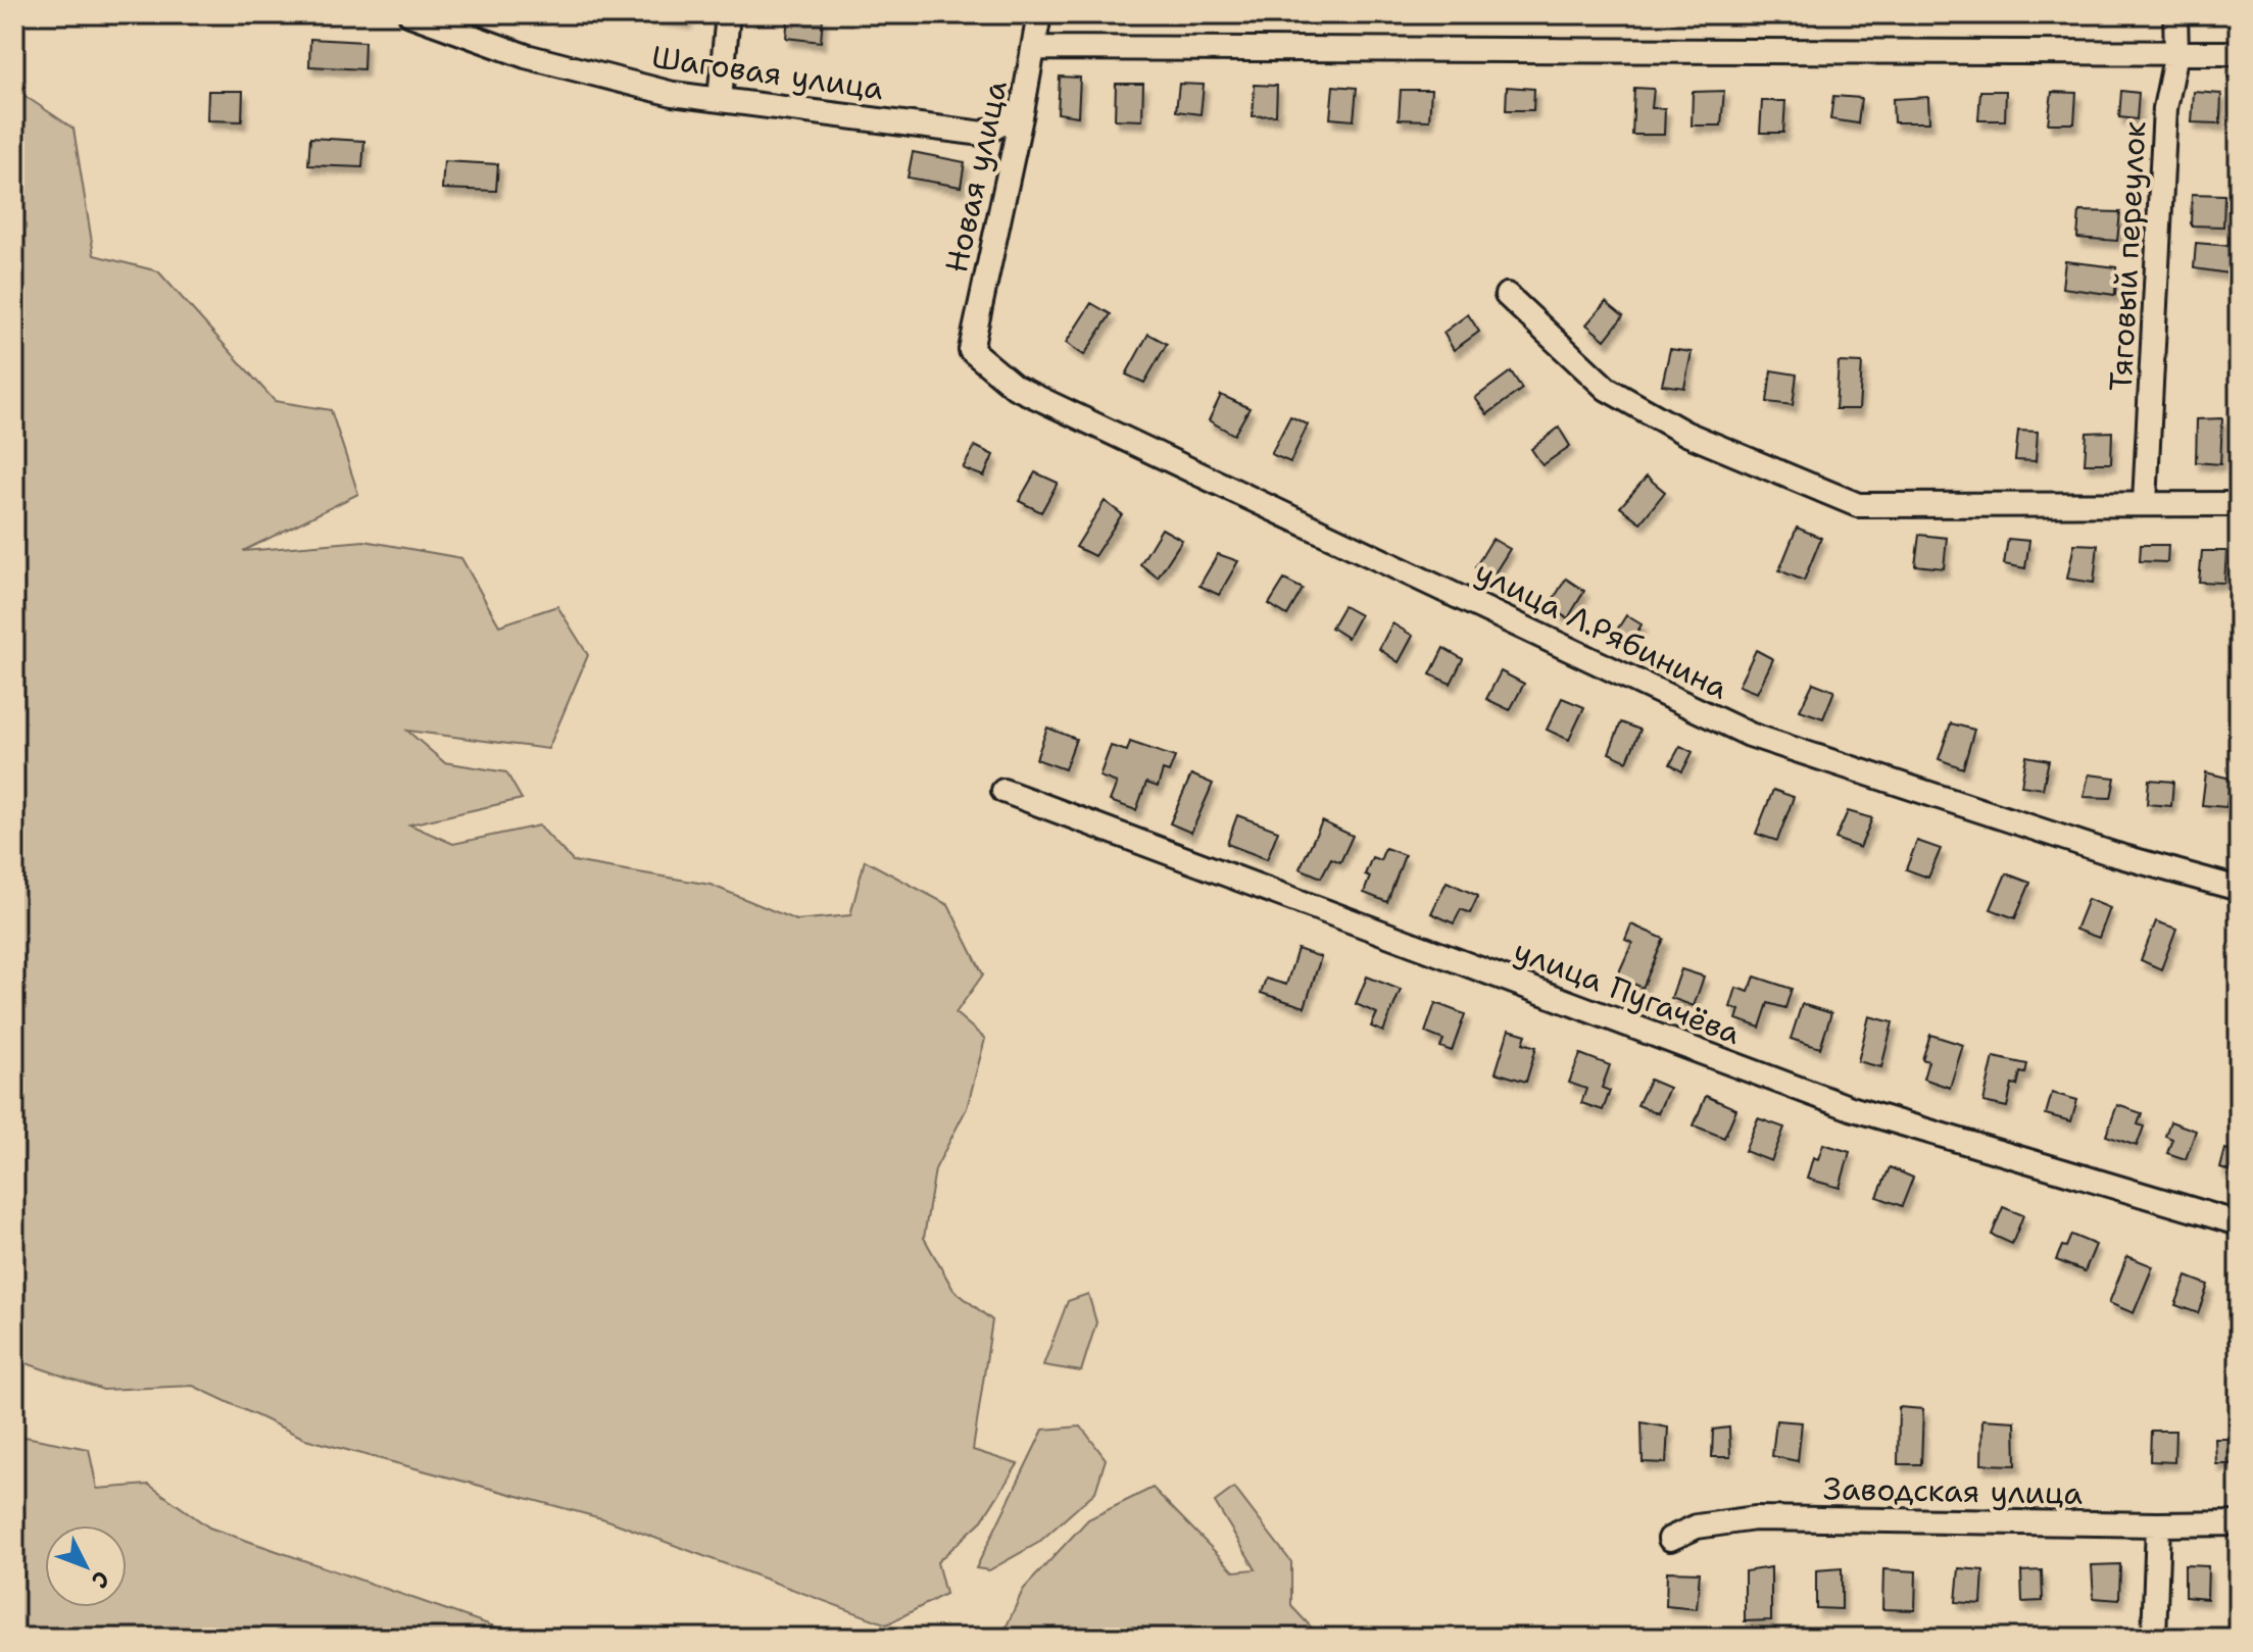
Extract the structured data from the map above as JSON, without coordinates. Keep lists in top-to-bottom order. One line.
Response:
{"streets":{"street":["Шаговая улица","Новая улица","Тяговый переулок","улица Л.Рябинина","улица Пугачёва","Заводская улица"]},"crossings":[["Шаговая улица","Новая улица"],["Новая улица","улица Л.Рябинина"]],"north":"bottom right"}
